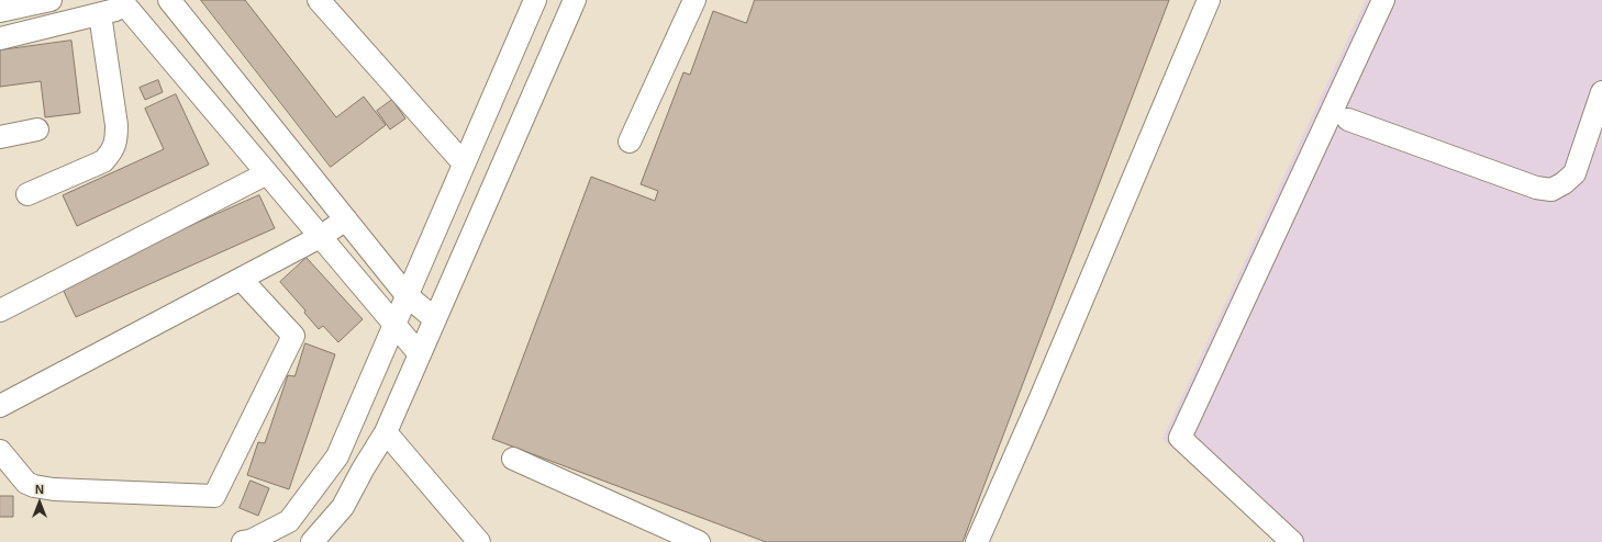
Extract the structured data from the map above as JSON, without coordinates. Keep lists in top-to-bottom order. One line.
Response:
{"north":"top"}
